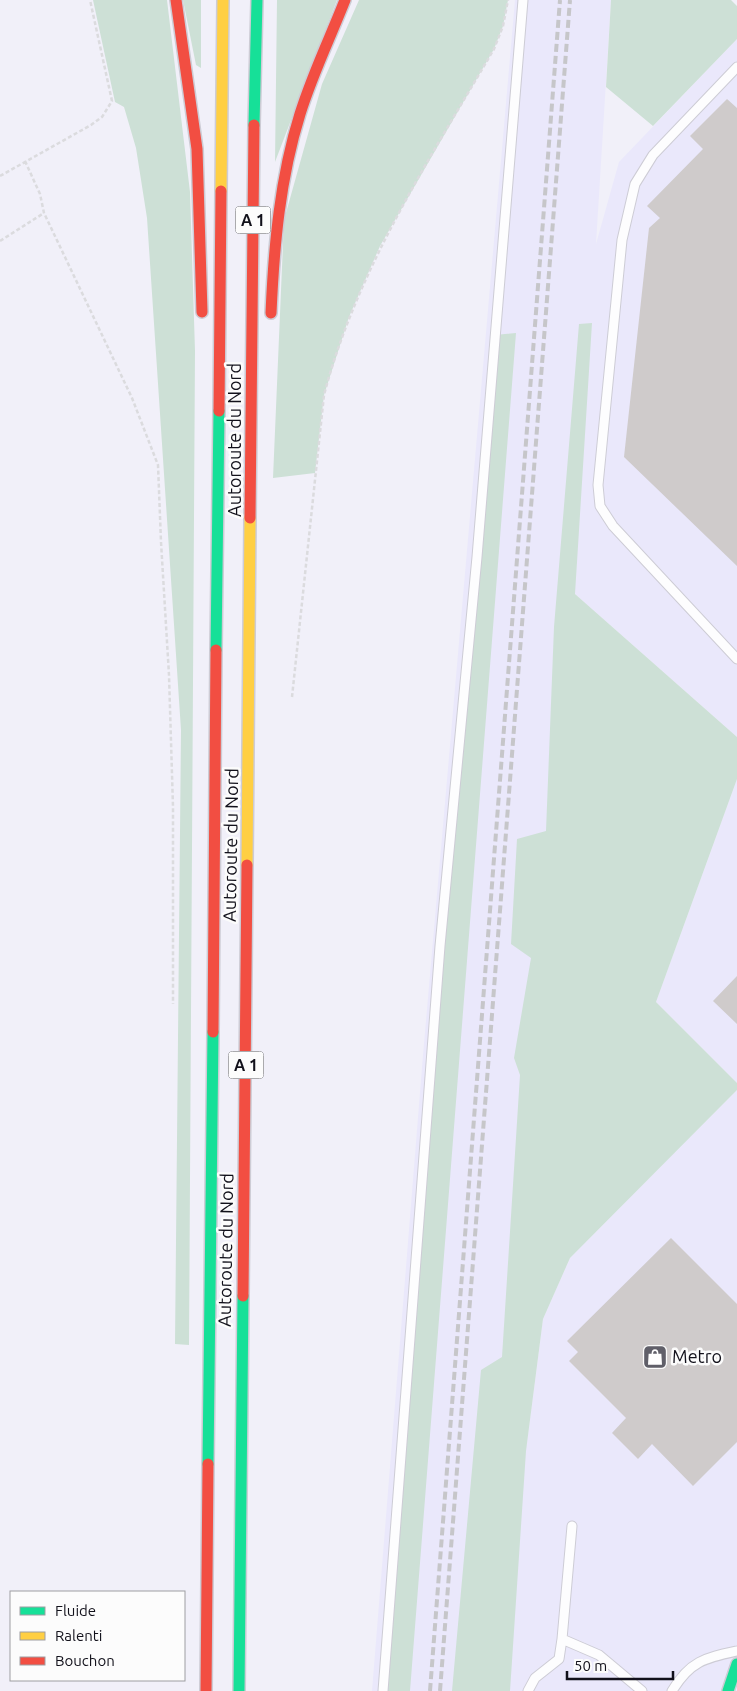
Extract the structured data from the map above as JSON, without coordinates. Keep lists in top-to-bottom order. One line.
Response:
{"streets":{"main road":["A 1","Autoroute du Nord"]},"places":{"shop":["Metro"]},"legend":["Fluide","Ralenti","Bouchon"],"scale_bar":"50 m"}
